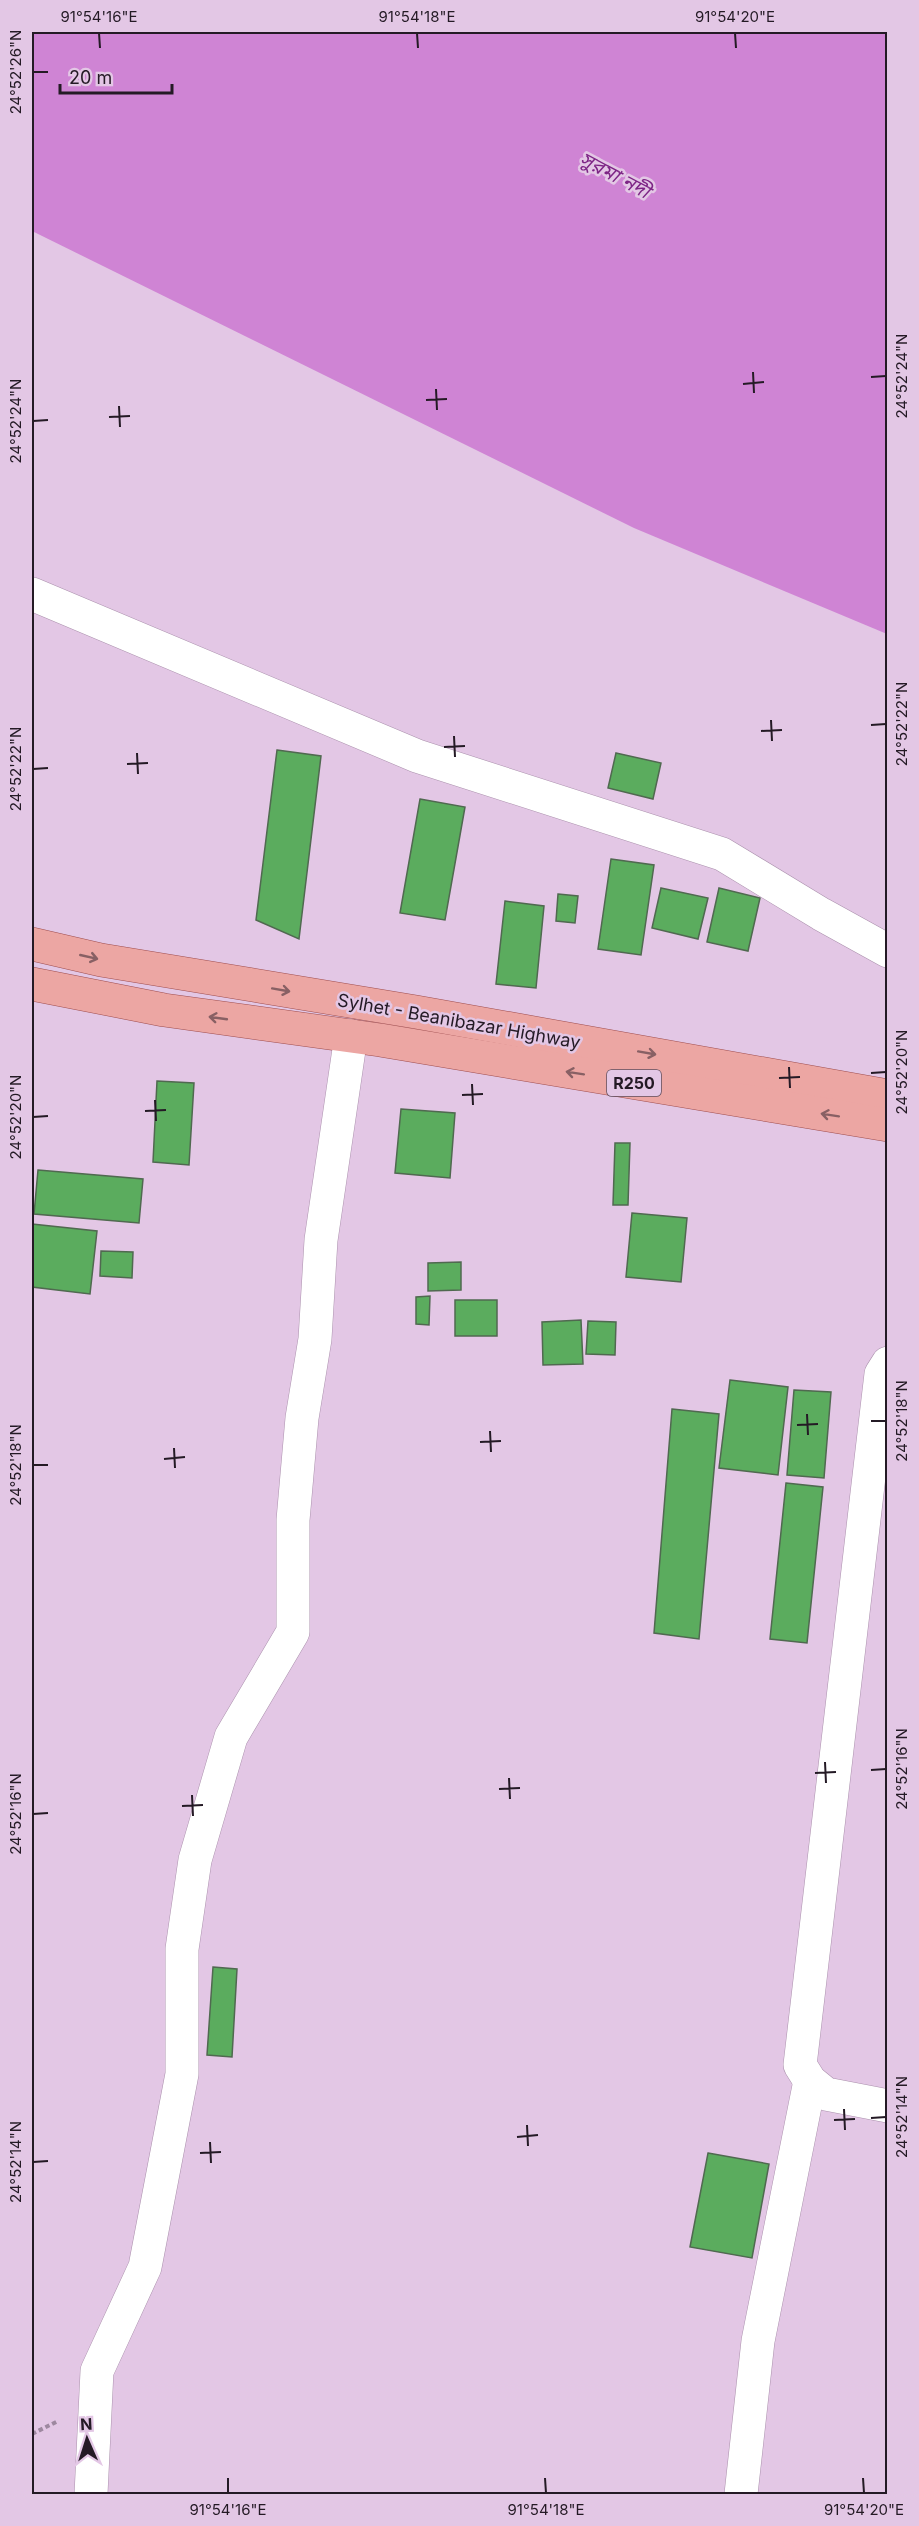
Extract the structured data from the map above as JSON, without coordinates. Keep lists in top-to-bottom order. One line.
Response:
{"streets":{"main road":["Sylhet - Beanibazar Highway","R250"]},"water":["সুরমা নদী"],"scale_bar":"20 m","north":"top","coordinates":["91°54'16\"E","91°54'18\"E","91°54'20\"E","24°52'26\"N","24°52'24\"N","24°52'22\"N","24°52'20\"N","24°52'18\"N","24°52'16\"N","24°52'14\"N"]}
